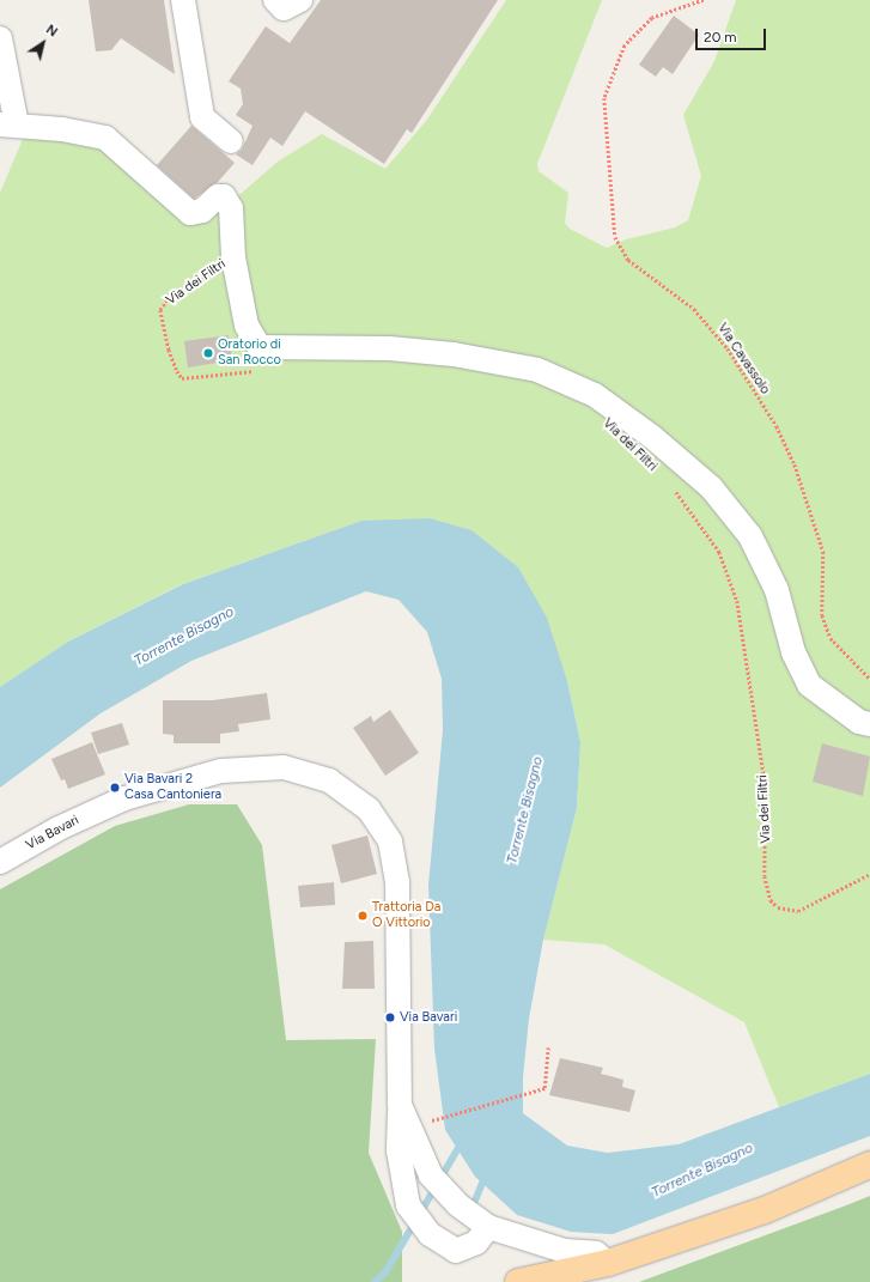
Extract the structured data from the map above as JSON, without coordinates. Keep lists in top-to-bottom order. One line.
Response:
{"streets":{"street":["Via Bavari"],"path":["Via dei Filtri","Via Cavassolo"]},"water":["Torrente Bisagno"],"places":["Oratorio di San Rocco","Via Bavari 2 Casa Cantoniera","Trattoria Da O Vittorio","Via Bavari"],"scale_bar":"20 m","north":"top right"}
